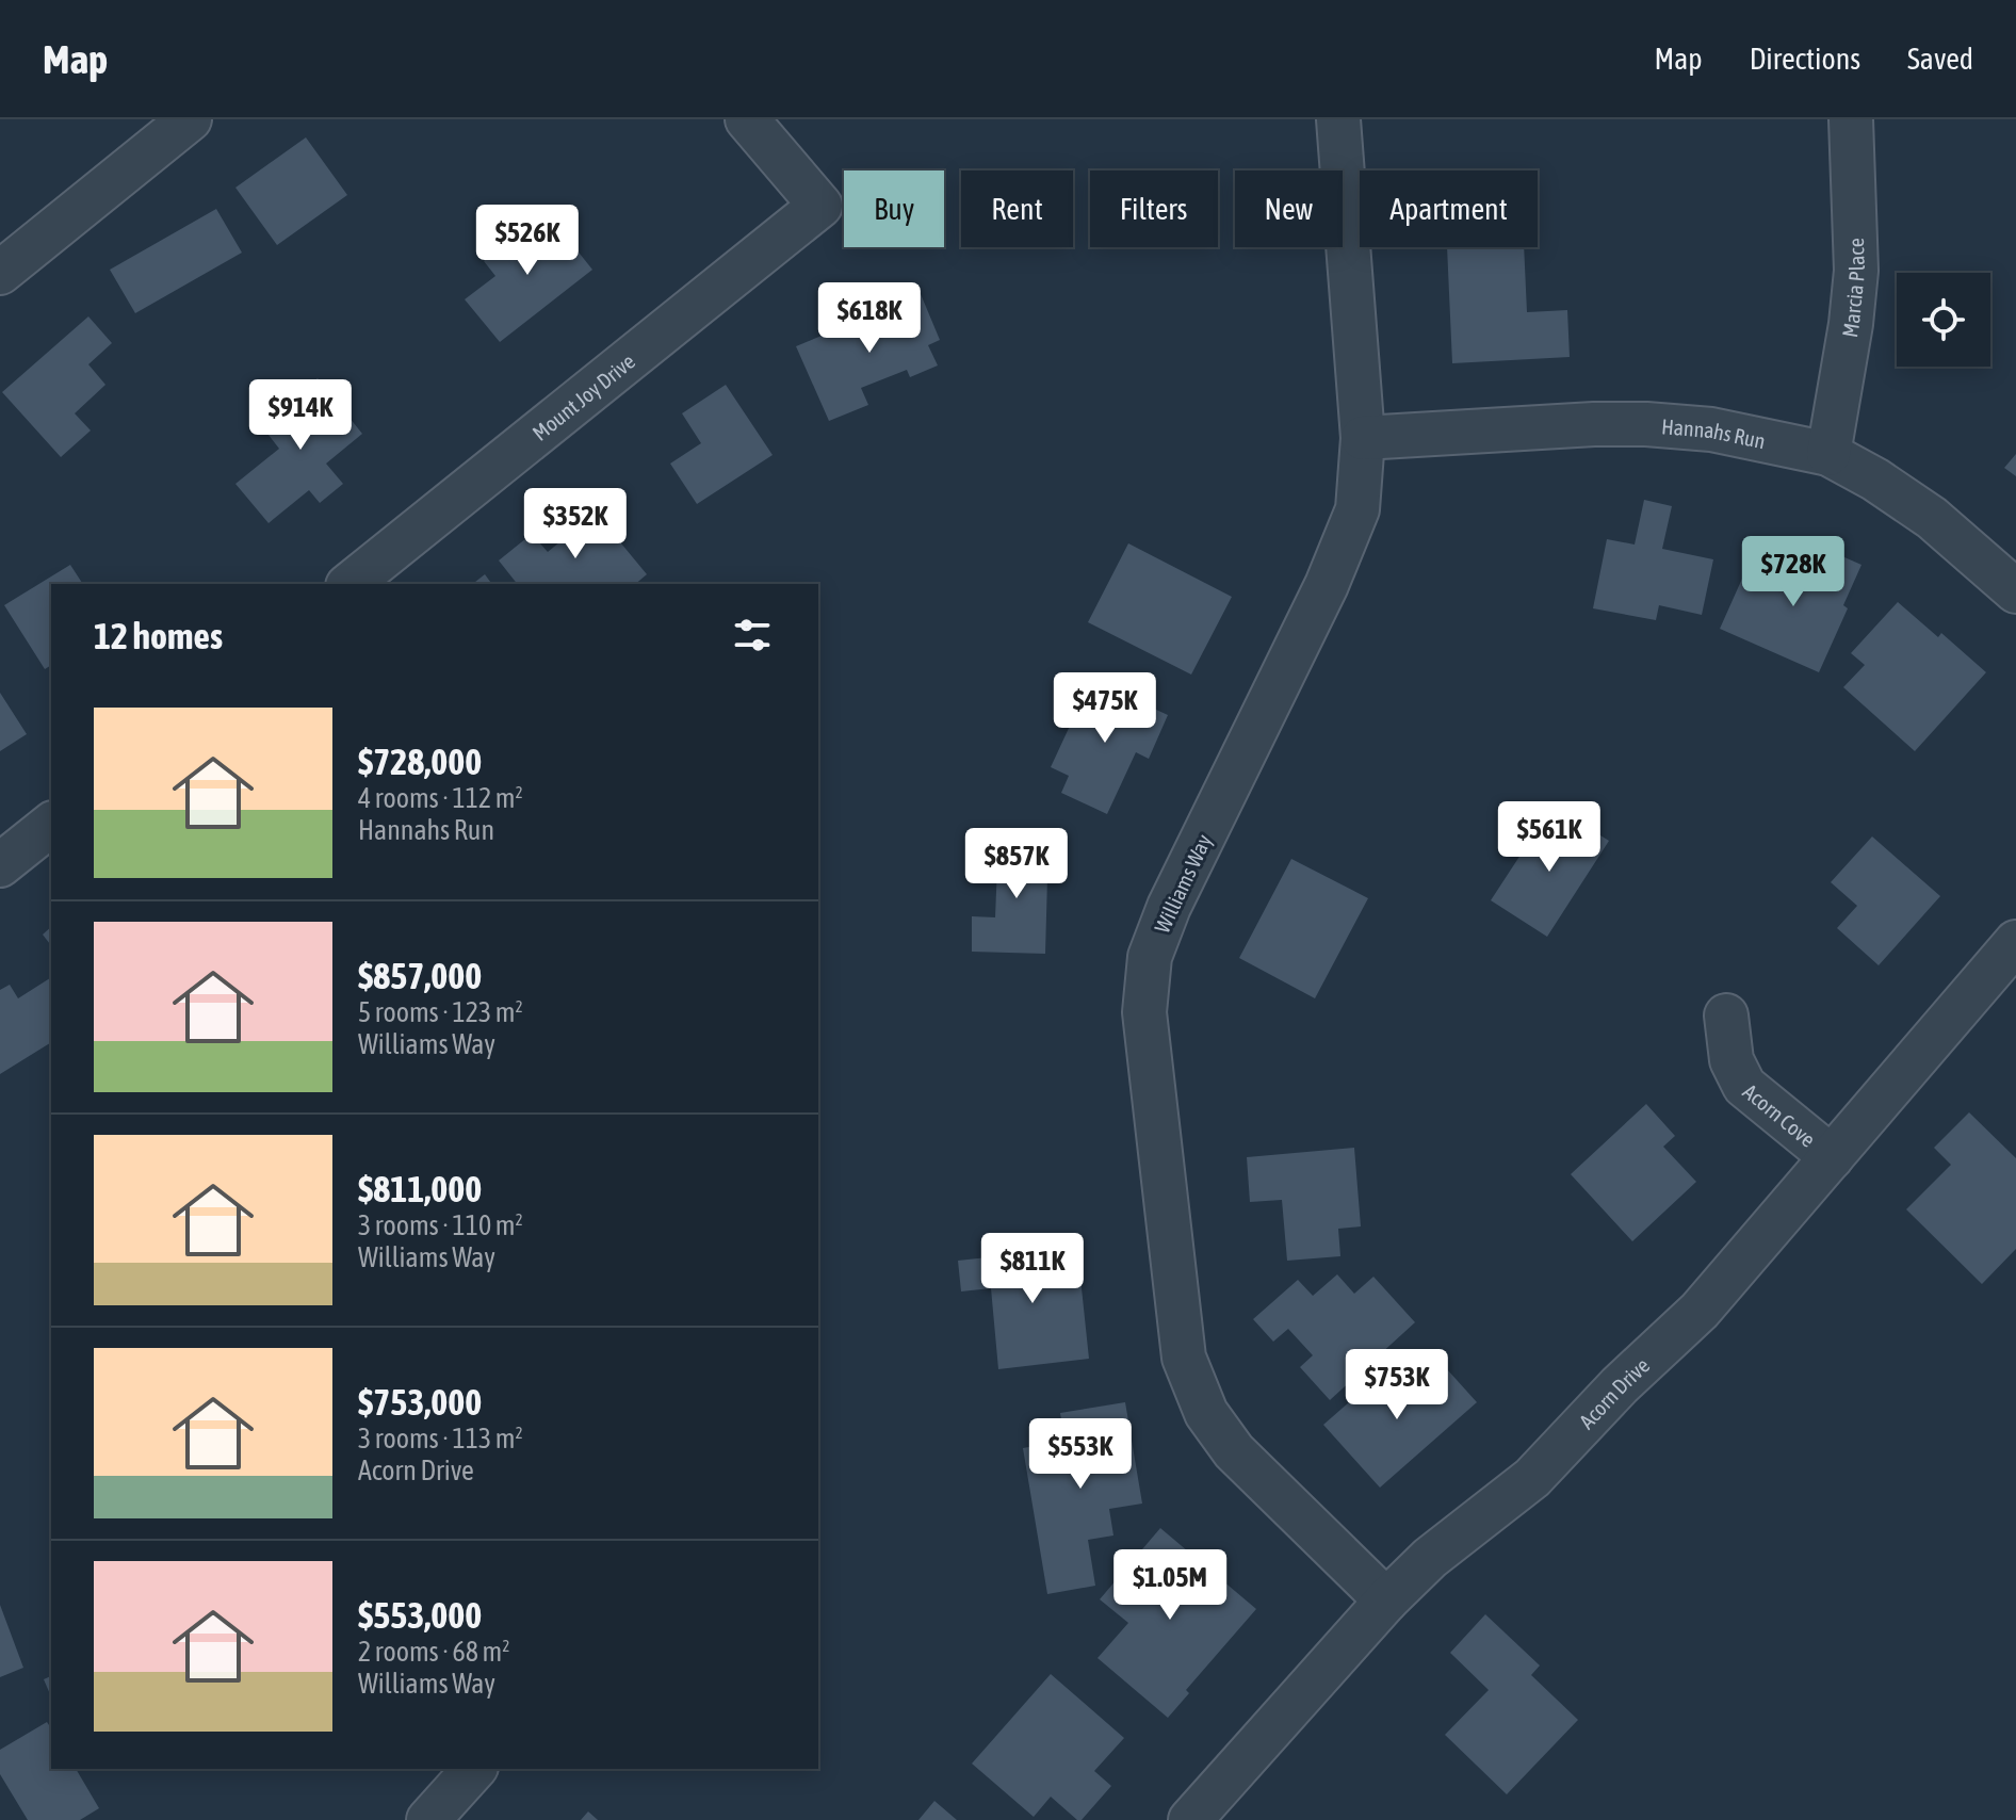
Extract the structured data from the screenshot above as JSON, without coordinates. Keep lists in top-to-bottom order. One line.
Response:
{"streets":{"street":["Marcia Place","Mount Joy Drive","Hannahs Run","Williams Way","Acorn Cove","Acorn Drive"]},"crossings":[["Marcia Place","Hannahs Run"],["Hannahs Run","Williams Way"],["Williams Way","Acorn Drive"],["Acorn Cove","Acorn Drive"]],"page":{"header":"Map","nav":["Map","Directions","Saved"],"chip":["Buy","Rent","Filters","New","Apartment"],"price":["$526K","$618K","$914K","$352K","$728K","$475K","$561K","$857K","$811K","$753K","$553K","$1.05M"],"heading":"12 homes","list":[{"name":"$728,000","note":"4 rooms · 112 m² · Hannahs Run"},{"name":"$857,000","note":"5 rooms · 123 m² · Williams Way"},{"name":"$811,000","note":"3 rooms · 110 m² · Williams Way"},{"name":"$753,000","note":"3 rooms · 113 m² · Acorn Drive"},{"name":"$553,000","note":"2 rooms · 68 m² · Williams Way"}]}}
